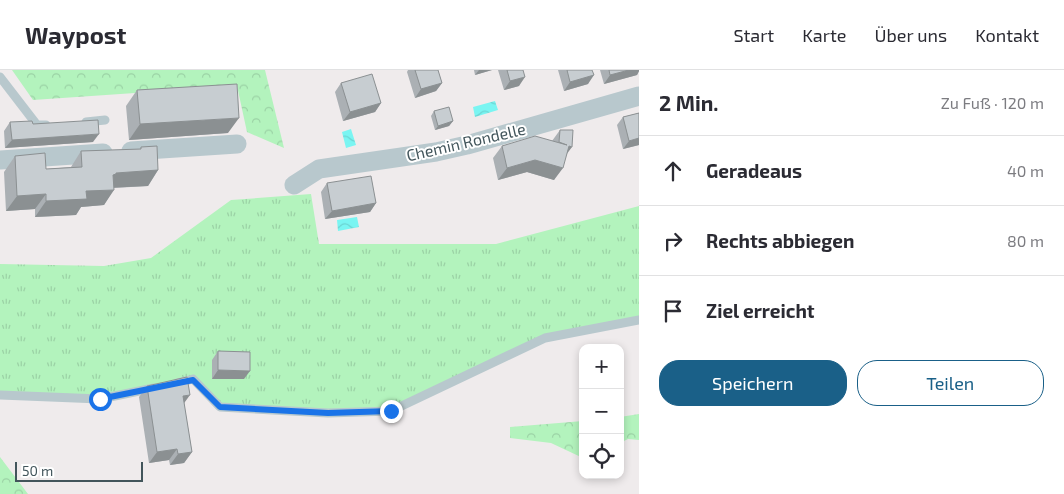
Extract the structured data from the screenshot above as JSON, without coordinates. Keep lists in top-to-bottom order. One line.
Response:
{"streets":{"street":["Chemin Rondelle"]},"scale_bar":"50 m","page":{"header":"Waypost","nav":["Start","Karte","Über uns","Kontakt"],"heading":["2 Min.","Zu Fuß · 120 m"],"list":[["Geradeaus","40 m"],["Rechts abbiegen","80 m"],"Ziel erreicht"],"map_buttons":["+","−"],"buttons":["Speichern","Teilen"],"scale":"50 m"}}
